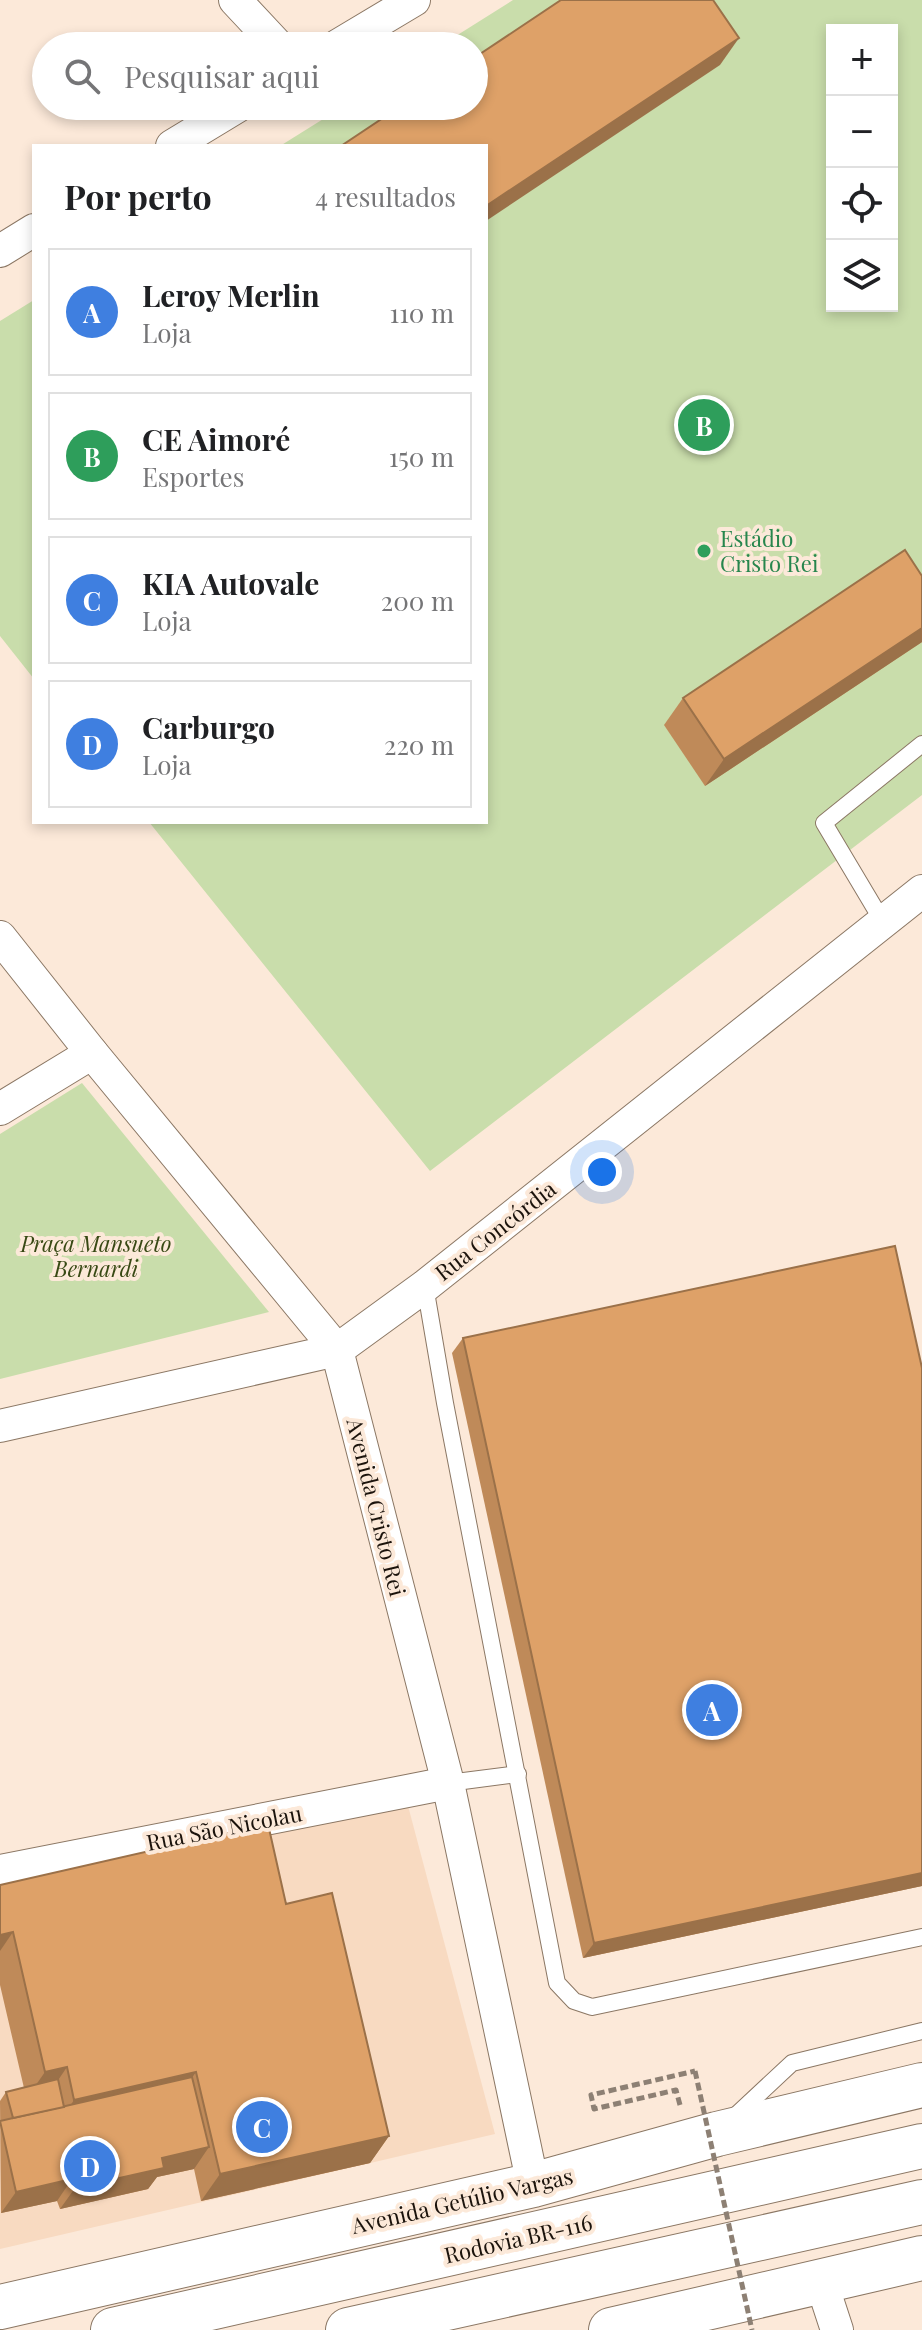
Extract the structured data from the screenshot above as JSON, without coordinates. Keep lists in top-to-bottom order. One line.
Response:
{"streets":{"main road":["Avenida Getúlio Vargas","Rodovia BR-116"],"street":["Rua Concórdia","Avenida Cristo Rei","Rua São Nicolau"]},"crossings":[["Rua Concórdia","Avenida Cristo Rei"],["Avenida Cristo Rei","Rua São Nicolau"],["Avenida Cristo Rei","Avenida Getúlio Vargas"]],"parks":["Praça Mansueto Bernardi"],"places":["Estádio Cristo Rei"],"page":{"map_buttons":["+","−"],"search":"Pesquisar aqui","heading":["Por perto","4 resultados"],"list":[{"mark":"A","name":"Leroy Merlin","note":"Loja","value":"110 m"},{"mark":"B","name":"CE Aimoré","note":"Esportes","value":"150 m"},{"mark":"C","name":"KIA Autovale","note":"Loja","value":"200 m"},{"mark":"D","name":"Carburgo","note":"Loja","value":"220 m"}],"pins":["B","A","C","D"]}}
